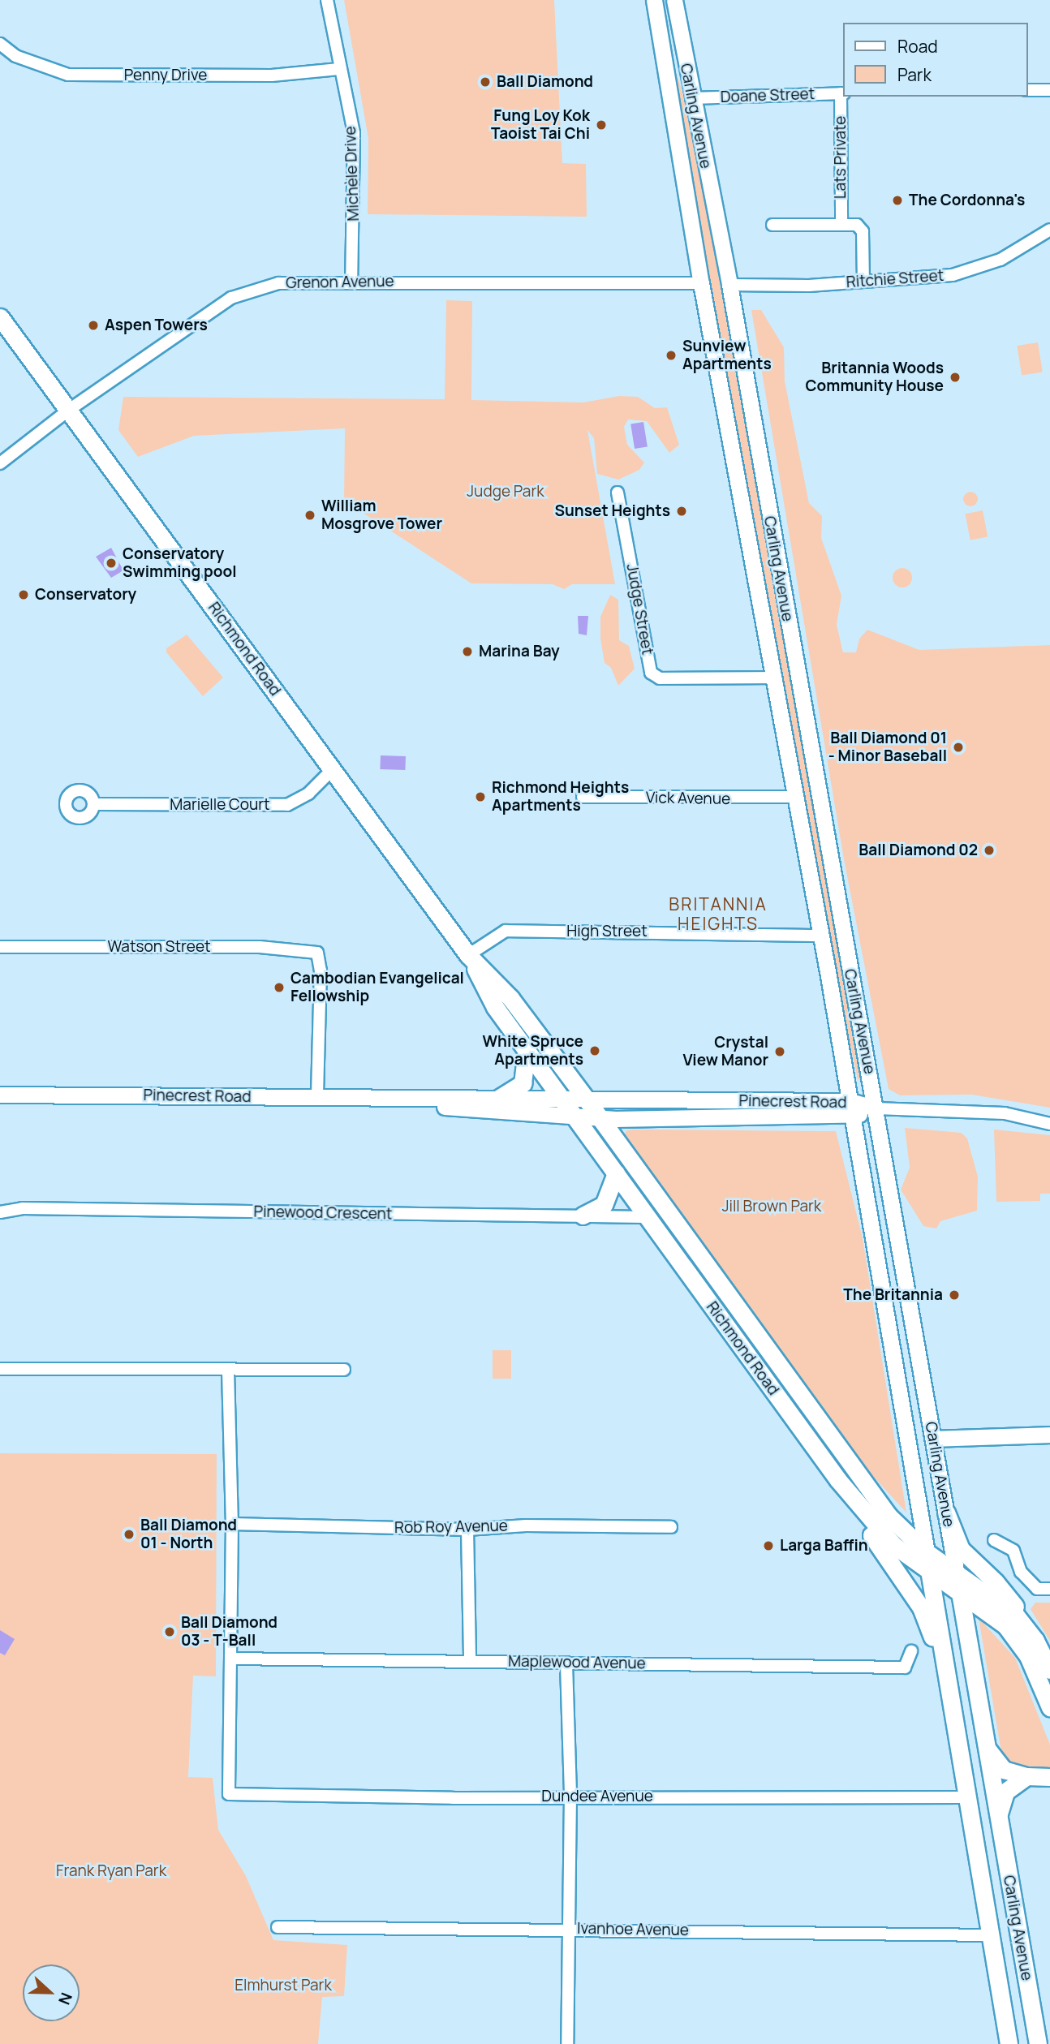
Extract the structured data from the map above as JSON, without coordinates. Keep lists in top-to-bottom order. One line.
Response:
{"streets":{"main road":["Carling Avenue","Richmond Road","Pinecrest Road"],"street":["Penny Drive","Doane Street","Lats Private","Michèle Drive","Ritchie Street","Grenon Avenue","Judge Street","Vick Avenue","Marielle Court","High Street","Watson Street","Pinewood Crescent","Rob Roy Avenue","Maplewood Avenue","Dundee Avenue","Ivanhoe Avenue"]},"crossings":[["Penny Drive","Michèle Drive"],["Doane Street","Carling Avenue"],["Doane Street","Lats Private"],["Carling Avenue","Ritchie Street"],["Carling Avenue","Grenon Avenue"],["Carling Avenue","Judge Street"],["Carling Avenue","Richmond Road"],["Carling Avenue","Vick Avenue"],["Carling Avenue","High Street"],["Carling Avenue","Pinecrest Road"],["Carling Avenue","Dundee Avenue"],["Carling Avenue","Ivanhoe Avenue"],["Michèle Drive","Grenon Avenue"],["Grenon Avenue","Richmond Road"],["Richmond Road","Marielle Court"],["Richmond Road","High Street"],["Richmond Road","Pinecrest Road"],["Richmond Road","Pinewood Crescent"],["Watson Street","Pinecrest Road"],["Maplewood Avenue","Dundee Avenue"]],"districts":["BRITANNIA HEIGHTS"],"parks":["Judge Park","Jill Brown Park","Frank Ryan Park","Elmhurst Park"],"places":["Ball Diamond","Fung Loy Kok Taoist Tai Chi","The Cordonna's","Aspen Towers","Sunview Apartments","Britannia Woods Community House","Sunset Heights","William Mosgrove Tower","Conservatory Swimming pool","Conservatory","Marina Bay","Ball Diamond 01 - Minor Baseball","Richmond Heights Apartments","Ball Diamond 02","Cambodian Evangelical Fellowship","White Spruce Apartments","Crystal View Manor","The Britannia","Ball Diamond 01 - North","Larga Baffin","Ball Diamond 03 - T-Ball"],"legend":["Road","Park"],"north":"right"}
